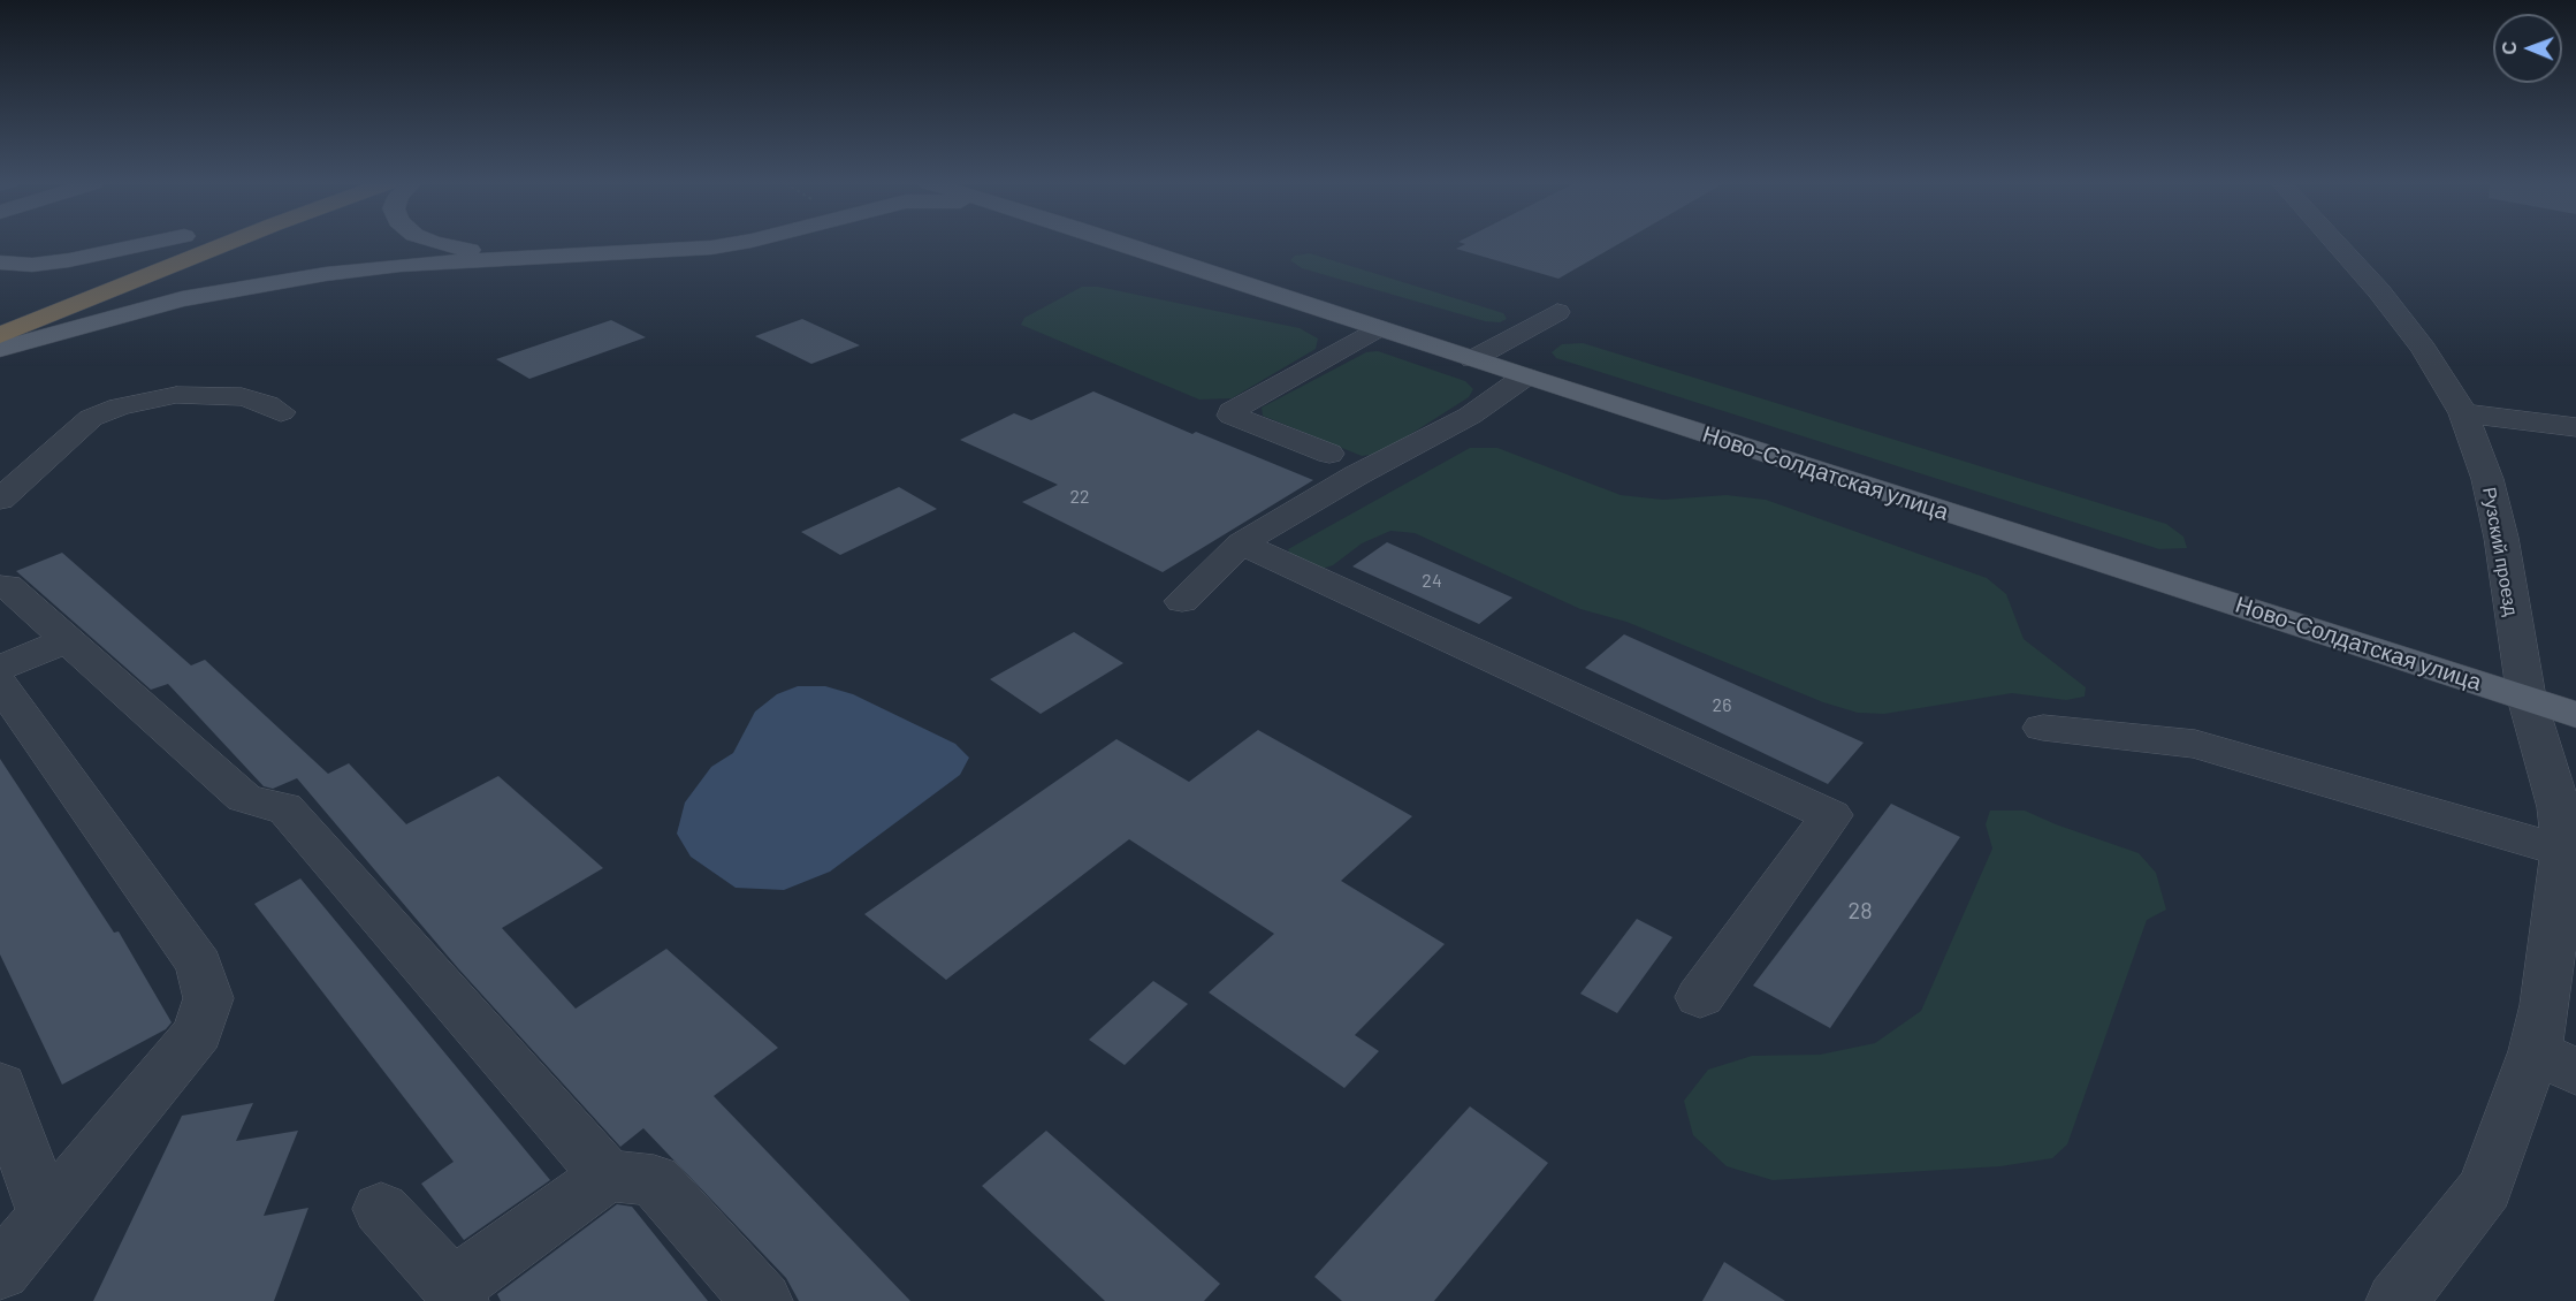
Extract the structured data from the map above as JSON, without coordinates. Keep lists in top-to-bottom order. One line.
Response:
{"streets":{"main road":["Ново-Солдатская улица"],"street":["Рузский проезд"]},"crossings":[["Ново-Солдатская улица","Рузский проезд"]],"house_numbers":["22","24","26","28"],"north":"left"}
